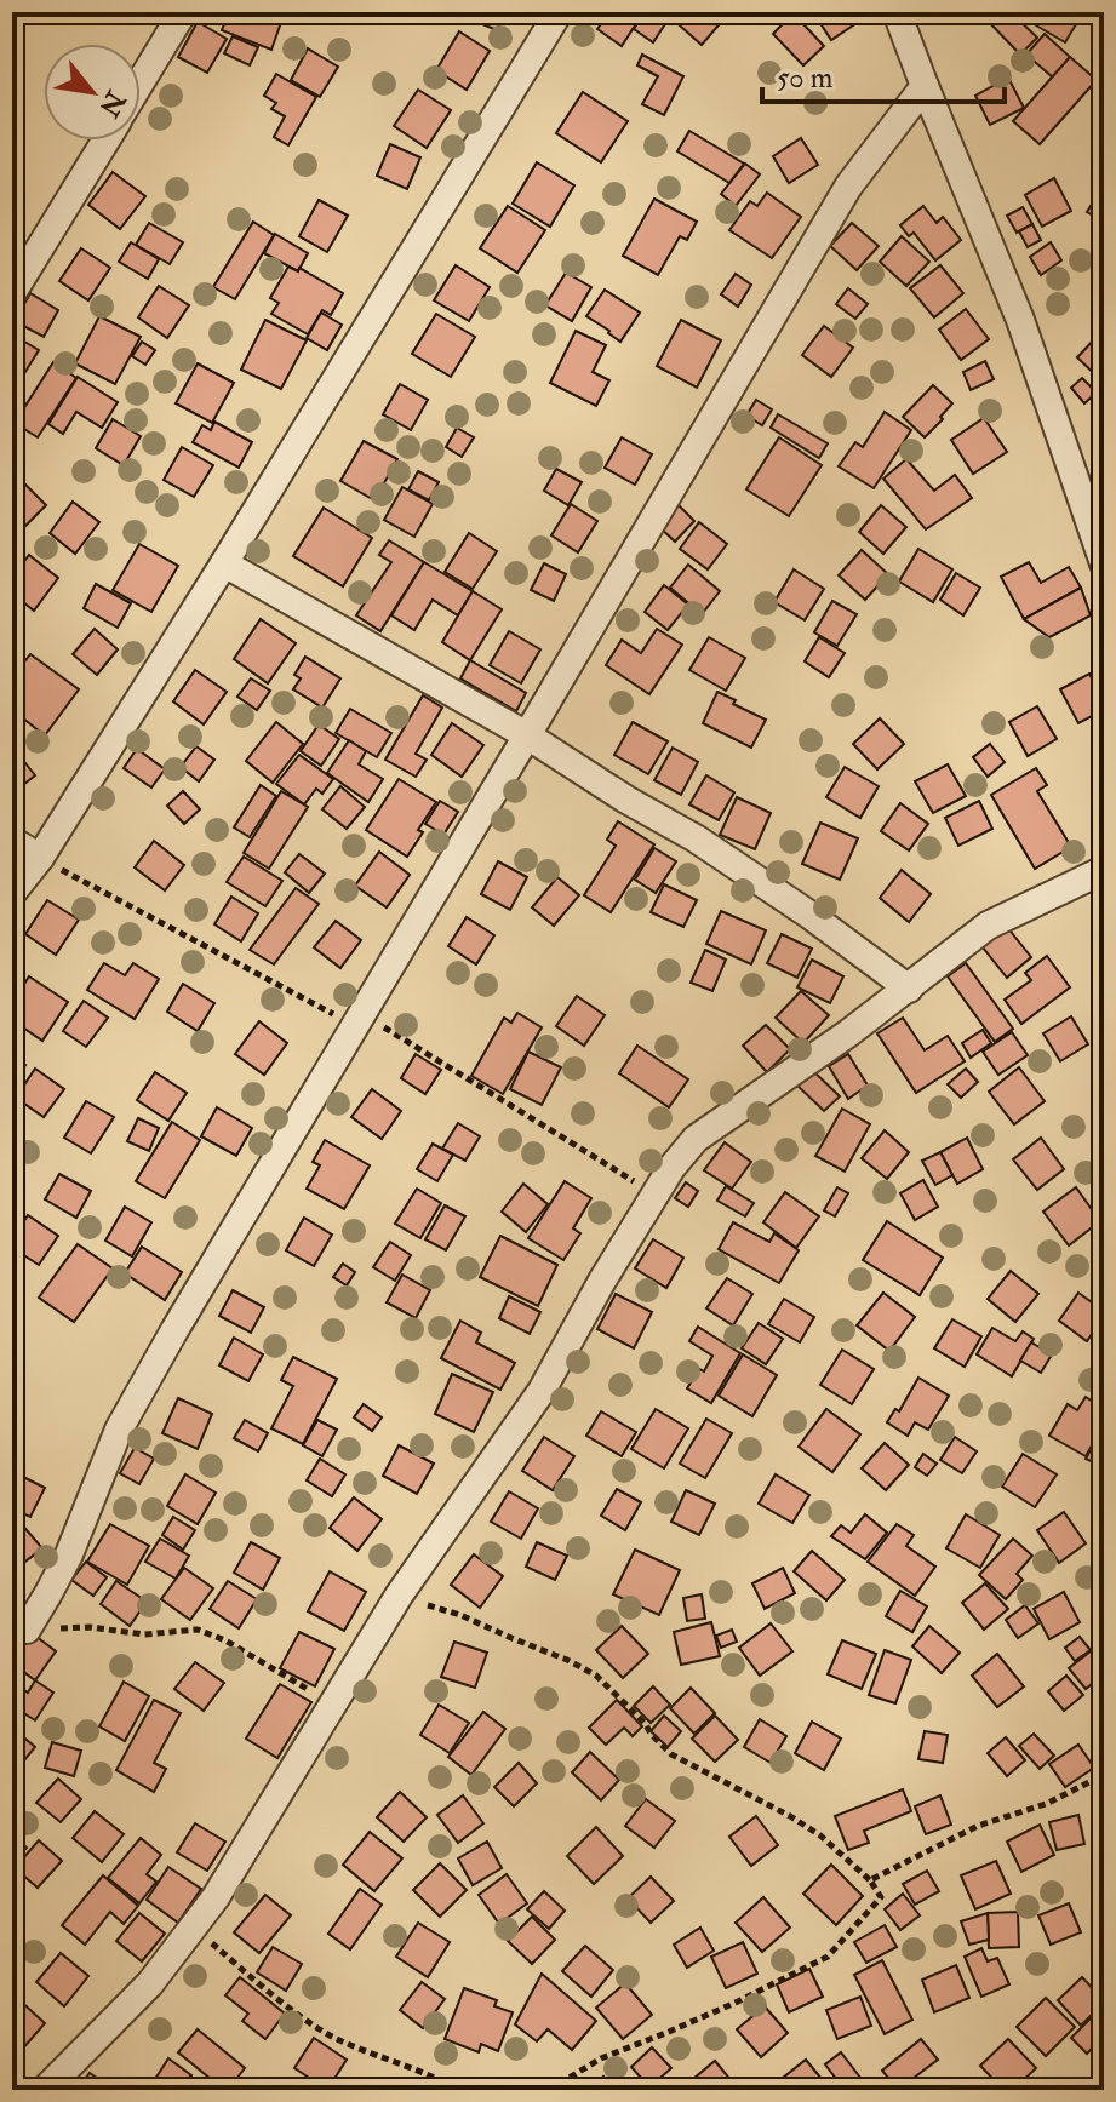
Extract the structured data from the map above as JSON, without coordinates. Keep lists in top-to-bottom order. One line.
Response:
{"scale_bar":"50 m","north":"bottom right"}
